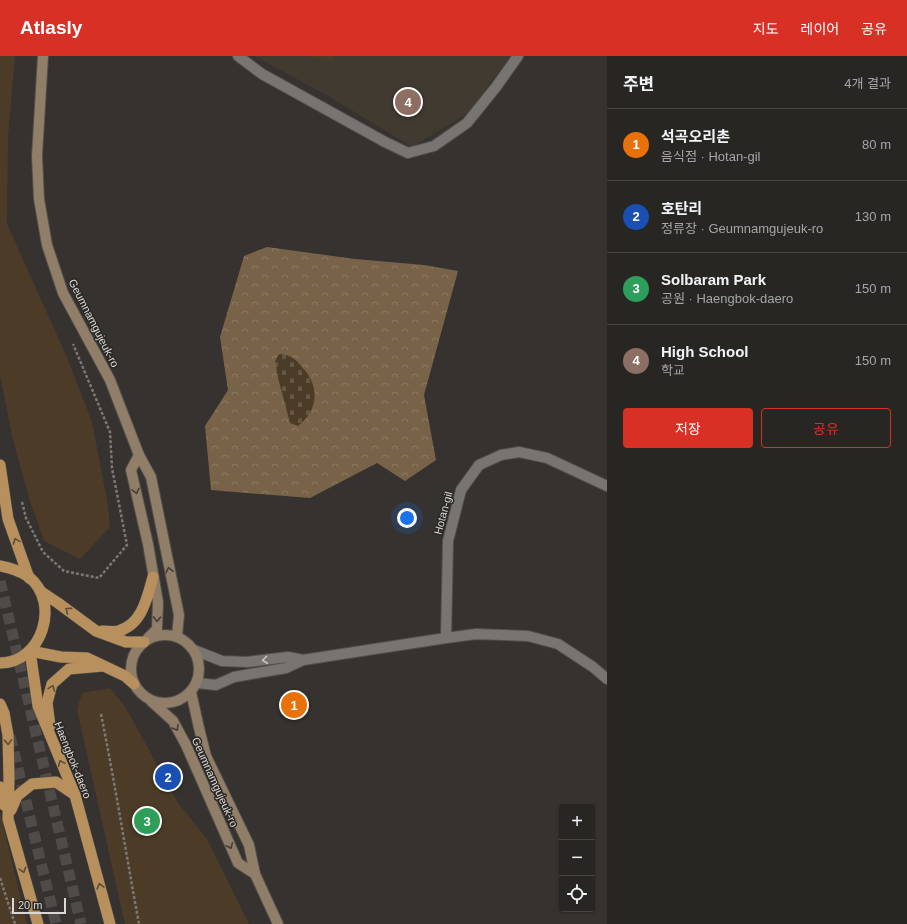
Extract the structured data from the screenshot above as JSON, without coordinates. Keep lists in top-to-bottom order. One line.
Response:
{"streets":{"highway":["Haengbok-daero"],"main road":["Geumnamgujeuk-ro"],"street":["Hotan-gil"]},"scale_bar":"20 m","page":{"header":"Atlasly","nav":["지도","레이어","공유"],"heading":["주변","4개 결과"],"pins":["4","1","2","3"],"list":[{"mark":"1","name":"석곡오리촌","note":"음식점 · Hotan-gil","value":"80 m"},{"mark":"2","name":"호탄리","note":"정류장 · Geumnamgujeuk-ro","value":"130 m"},{"mark":"3","name":"Solbaram Park","note":"공원 · Haengbok-daero","value":"150 m"},{"mark":"4","name":"High School","note":"학교","value":"150 m"}],"buttons":["저장","공유"],"map_buttons":["+","−"],"scale":"20 m"}}
